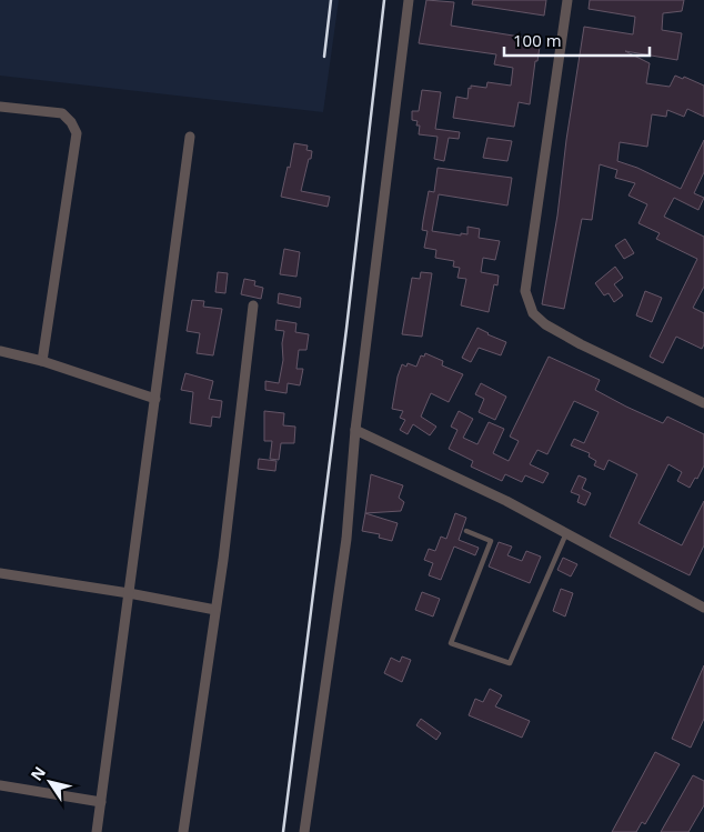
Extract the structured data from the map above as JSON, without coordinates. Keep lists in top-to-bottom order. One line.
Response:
{"scale_bar":"100 m","north":"top left"}
